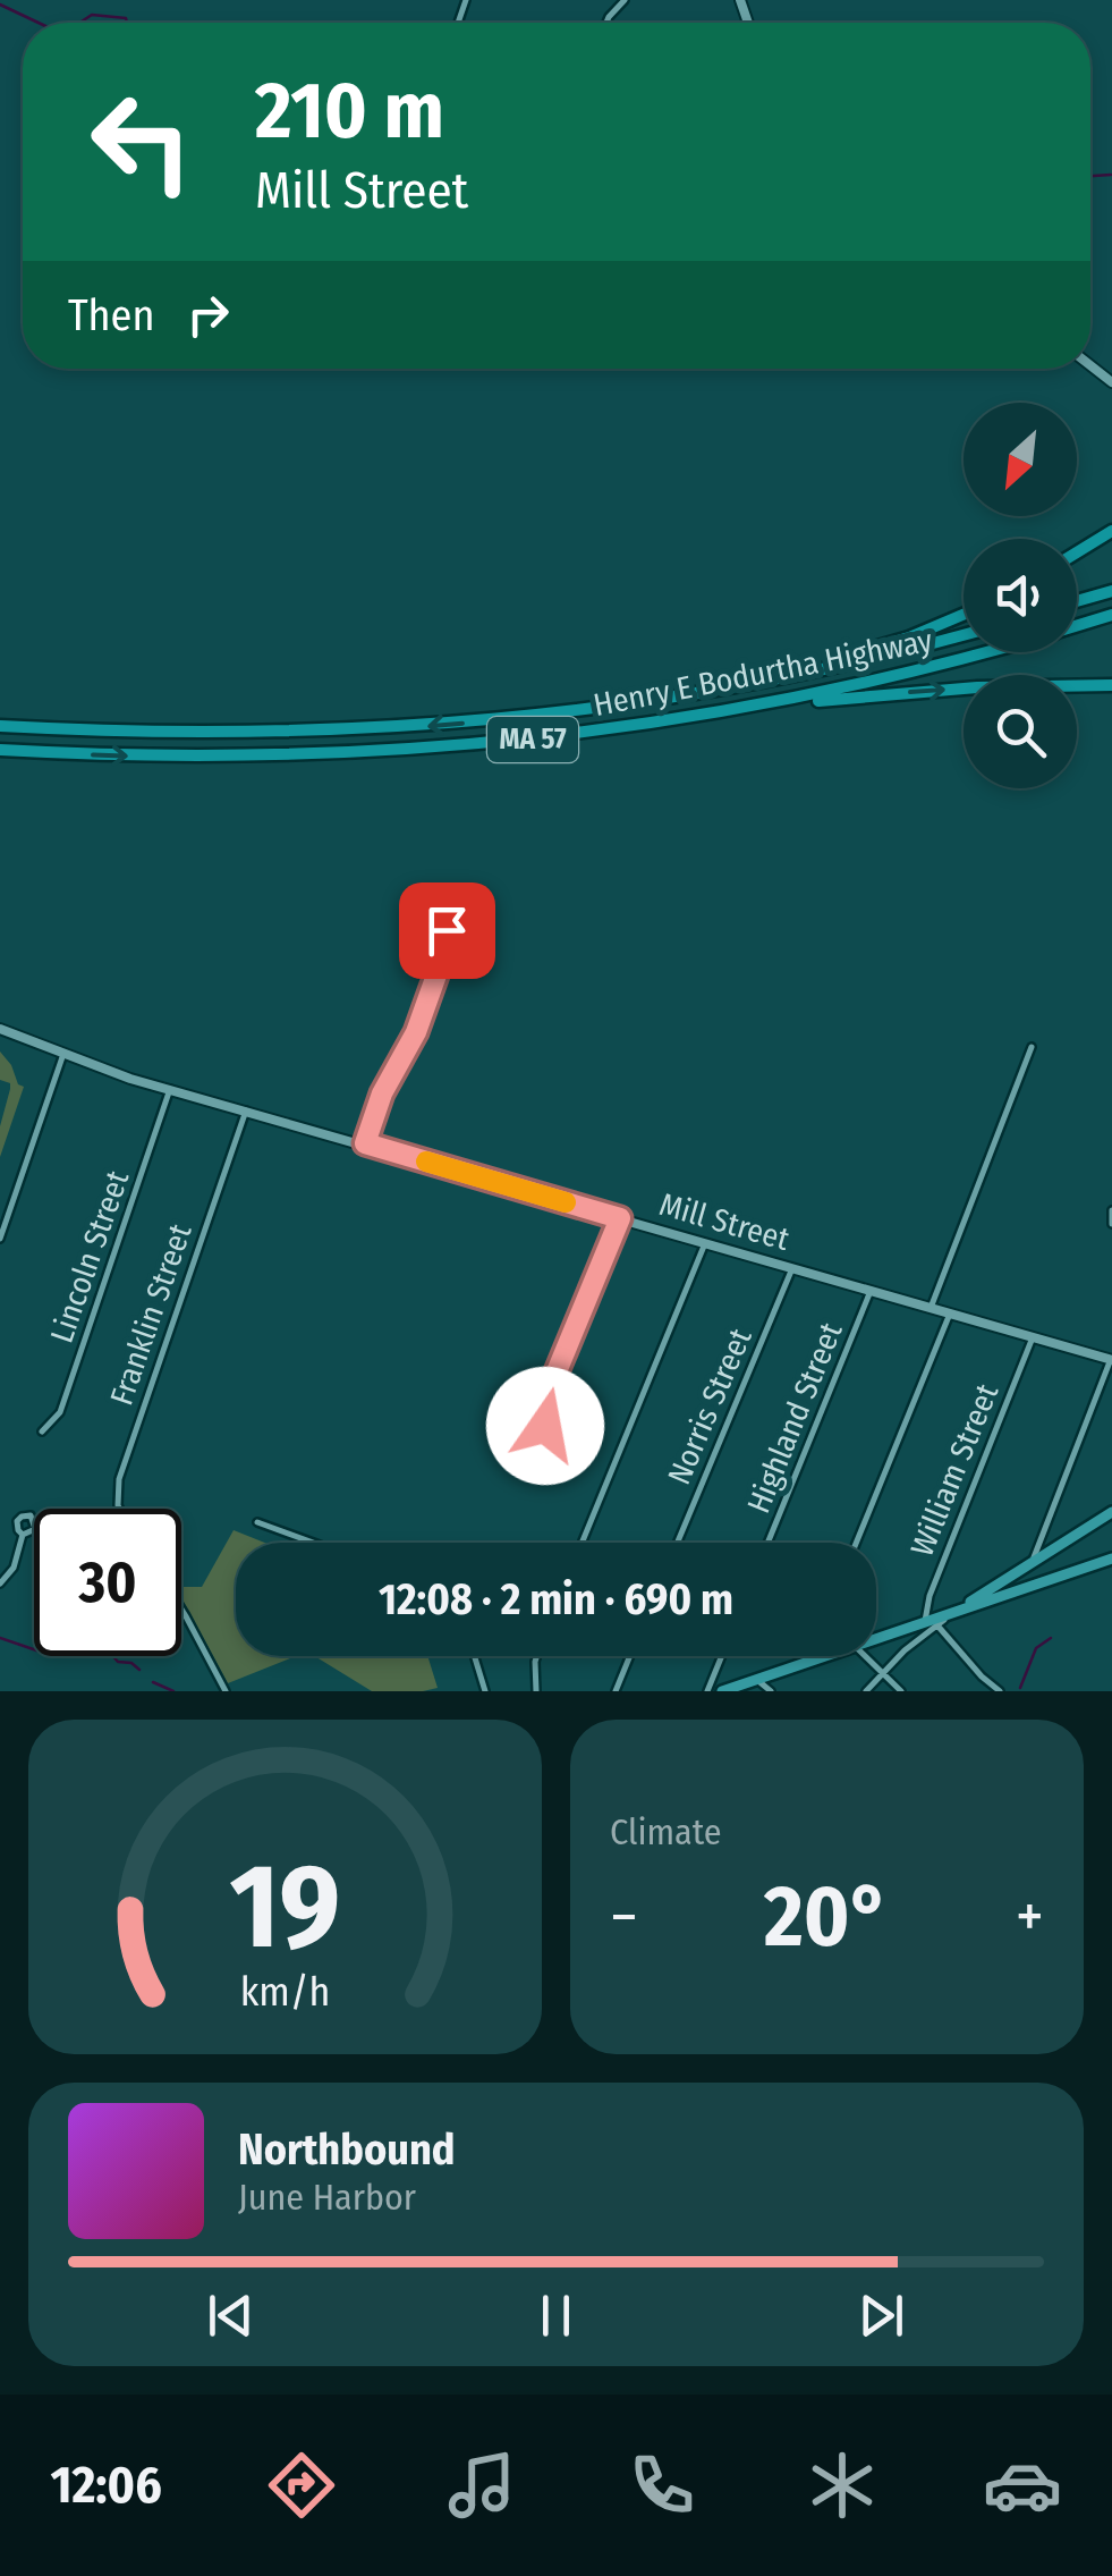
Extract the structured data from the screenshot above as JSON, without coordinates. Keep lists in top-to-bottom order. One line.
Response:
{"streets":{"highway":["Henry E Bodurtha Highway","MA 57"],"street":["Mill Street","Lincoln Street","Franklin Street","Norris Street","Highland Street","William Street"]},"crossings":[["Mill Street","Lincoln Street"],["Mill Street","Franklin Street"],["Mill Street","Norris Street"],["Mill Street","Highland Street"],["Mill Street","William Street"]],"north":"bottom left","page":{"turn":["210 m","Mill Street"],"then":"Then","limit":"30","trip":"12:08 · 2 min · 690 m","tile":"Climate","heat":["−","20°","+"],"song":["Northbound","June Harbor"],"tabs":"12:06","gauge":["19","km/h"]}}
